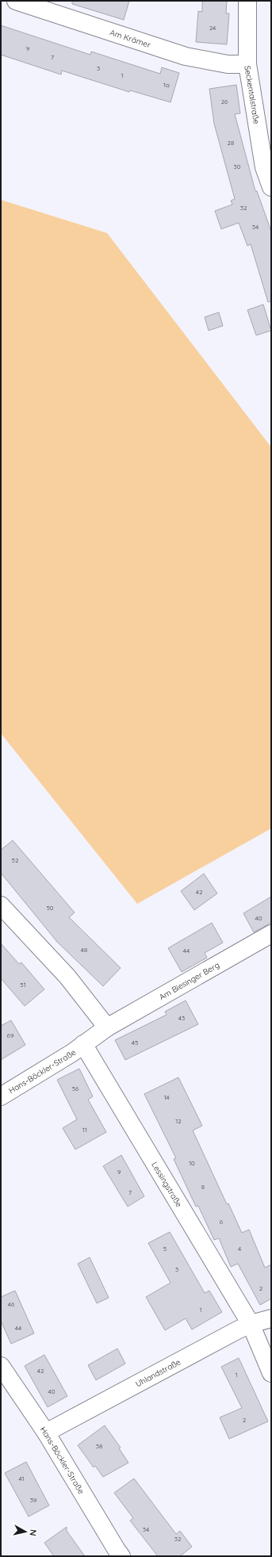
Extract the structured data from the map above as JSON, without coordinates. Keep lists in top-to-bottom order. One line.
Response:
{"streets":{"street":["Am Krämer","Seckentalstraße","Am Biesinger Berg","Hans-Böckler-Straße","Lessingstraße","Uhlandstraße"]},"crossings":[["Am Krämer","Seckentalstraße"],["Am Biesinger Berg","Hans-Böckler-Straße"],["Am Biesinger Berg","Lessingstraße"],["Hans-Böckler-Straße","Lessingstraße"],["Hans-Böckler-Straße","Uhlandstraße"],["Lessingstraße","Uhlandstraße"]],"house_numbers":["24","9","7","3","1","1a","26","28","30","32","34","52","42","50","40","48","44","51","43","69","45","56","14","12","11","10","9","8","7","6","5","4","3","2","46","1","44","42","1","40","2","38","41","39","34","32"],"north":"right"}
